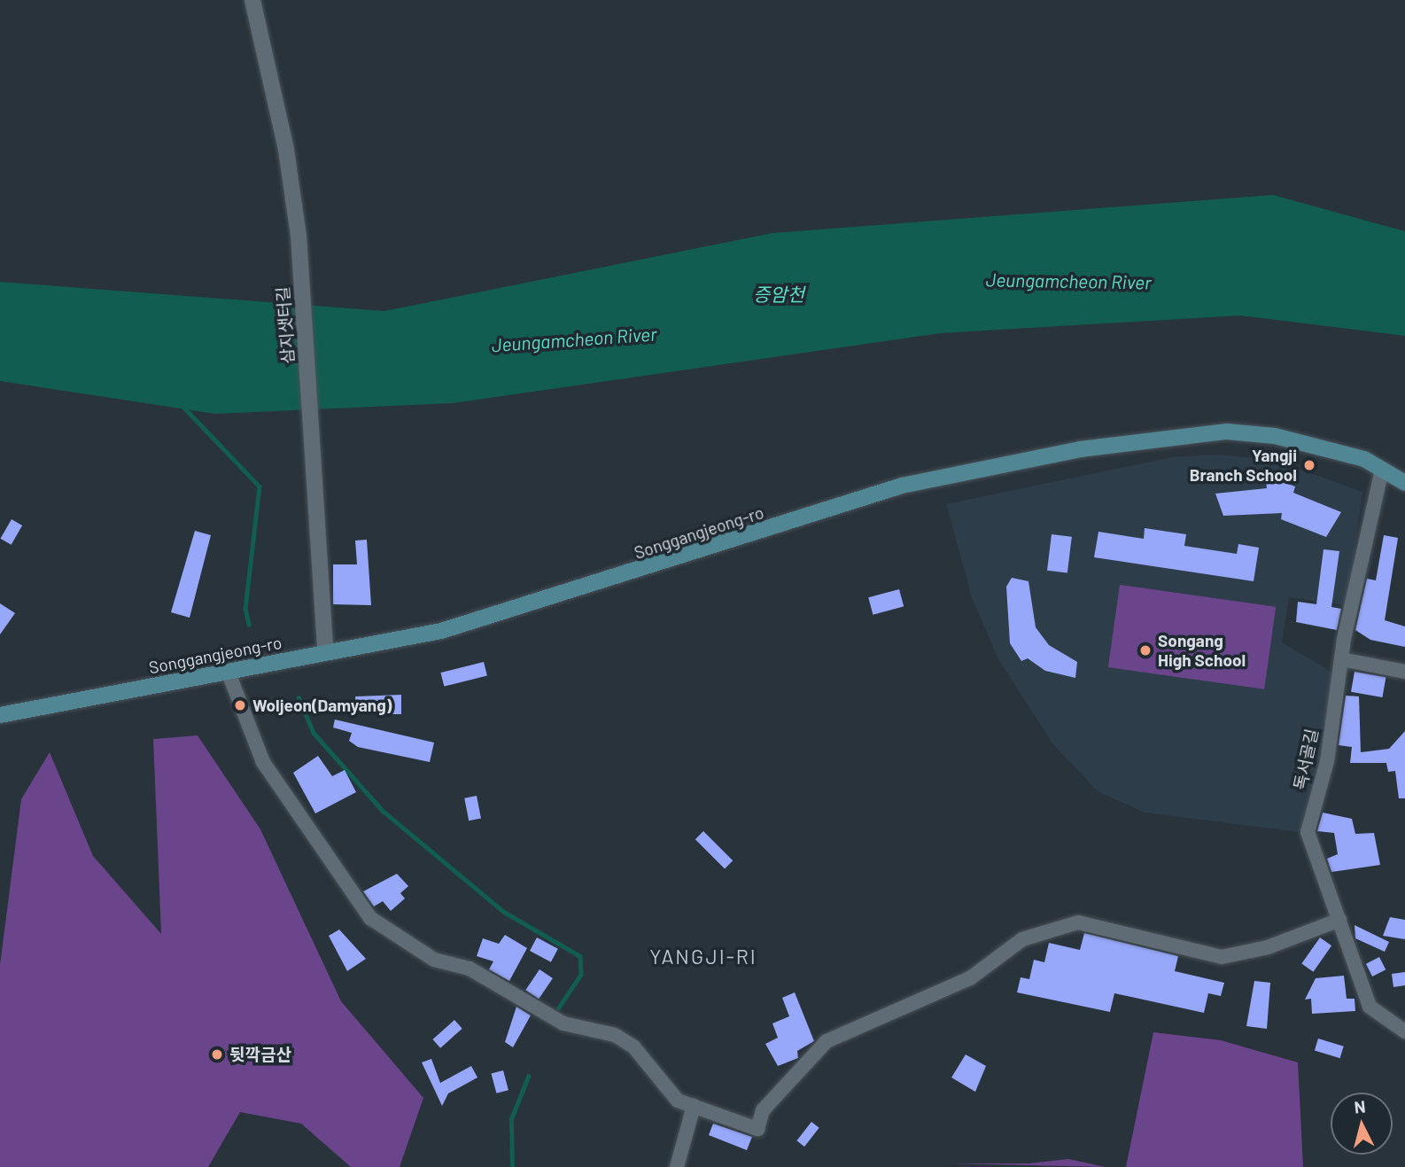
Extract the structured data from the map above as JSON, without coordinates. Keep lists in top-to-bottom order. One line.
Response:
{"streets":{"main road":["Songgangjeong-ro"],"street":["삼지샛터길","독서골길"]},"crossings":[["삼지샛터길","Songgangjeong-ro"],["Songgangjeong-ro","독서골길"]],"districts":["YANGJI-RI"],"water":["Jeungamcheon River","증암천"],"places":["Yangji Branch School","Songang High School","Woljeon(Damyang)","뒷깍금산"],"north":"top"}
